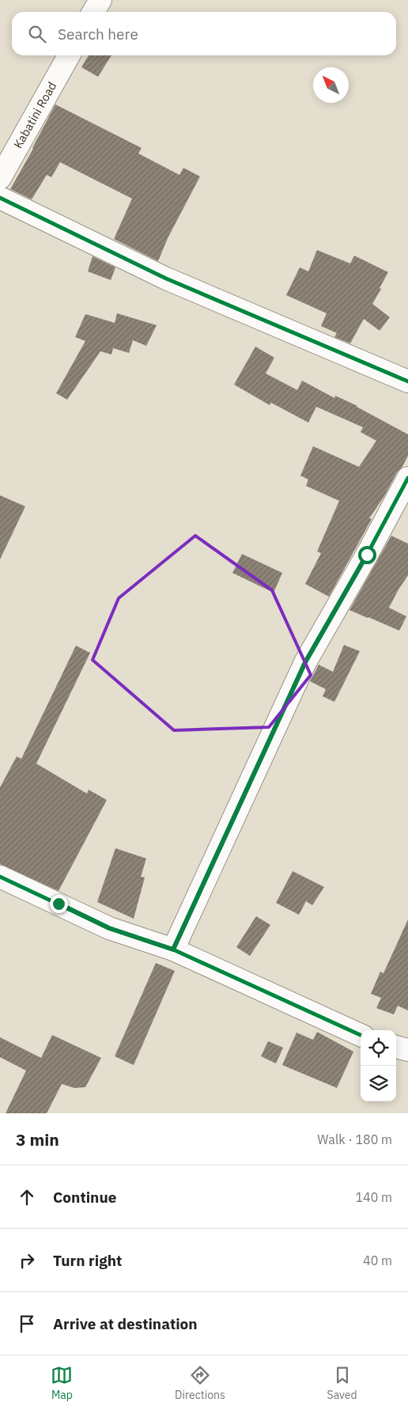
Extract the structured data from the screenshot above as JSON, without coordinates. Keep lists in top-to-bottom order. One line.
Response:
{"streets":{"street":["Kabatini Road"]},"north":"top left","page":{"search":"Search here","heading":["3 min","Walk · 180 m"],"list":[["Continue","140 m"],["Turn right","40 m"],"Arrive at destination"],"nav":["Map","Directions","Saved"]}}
